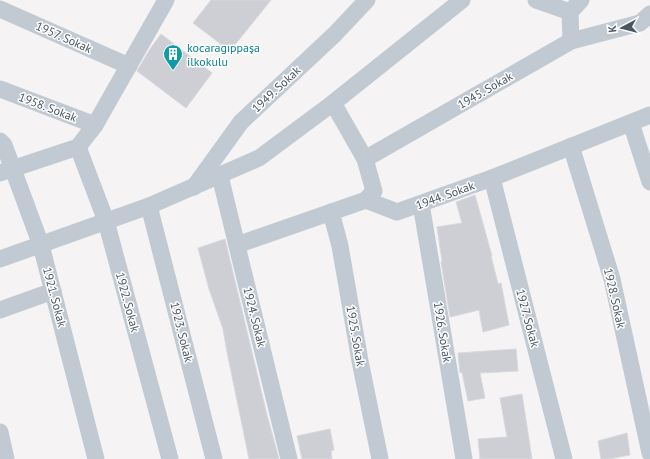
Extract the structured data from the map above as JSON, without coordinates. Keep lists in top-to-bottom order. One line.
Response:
{"streets":{"street":["1957. Sokak","1949. Sokak","1945. Sokak","1958. Sokak","1944. Sokak","1921. Sokak","1928. Sokak","1922. Sokak","1924. Sokak","1927. Sokak","1923. Sokak","1926. Sokak","1925. Sokak"]},"crossings":[["1944. Sokak","1928. Sokak"],["1944. Sokak","1927. Sokak"],["1944. Sokak","1926. Sokak"]],"places":{"building":["kocaragıppaşa ilkokulu"]},"north":"left"}
